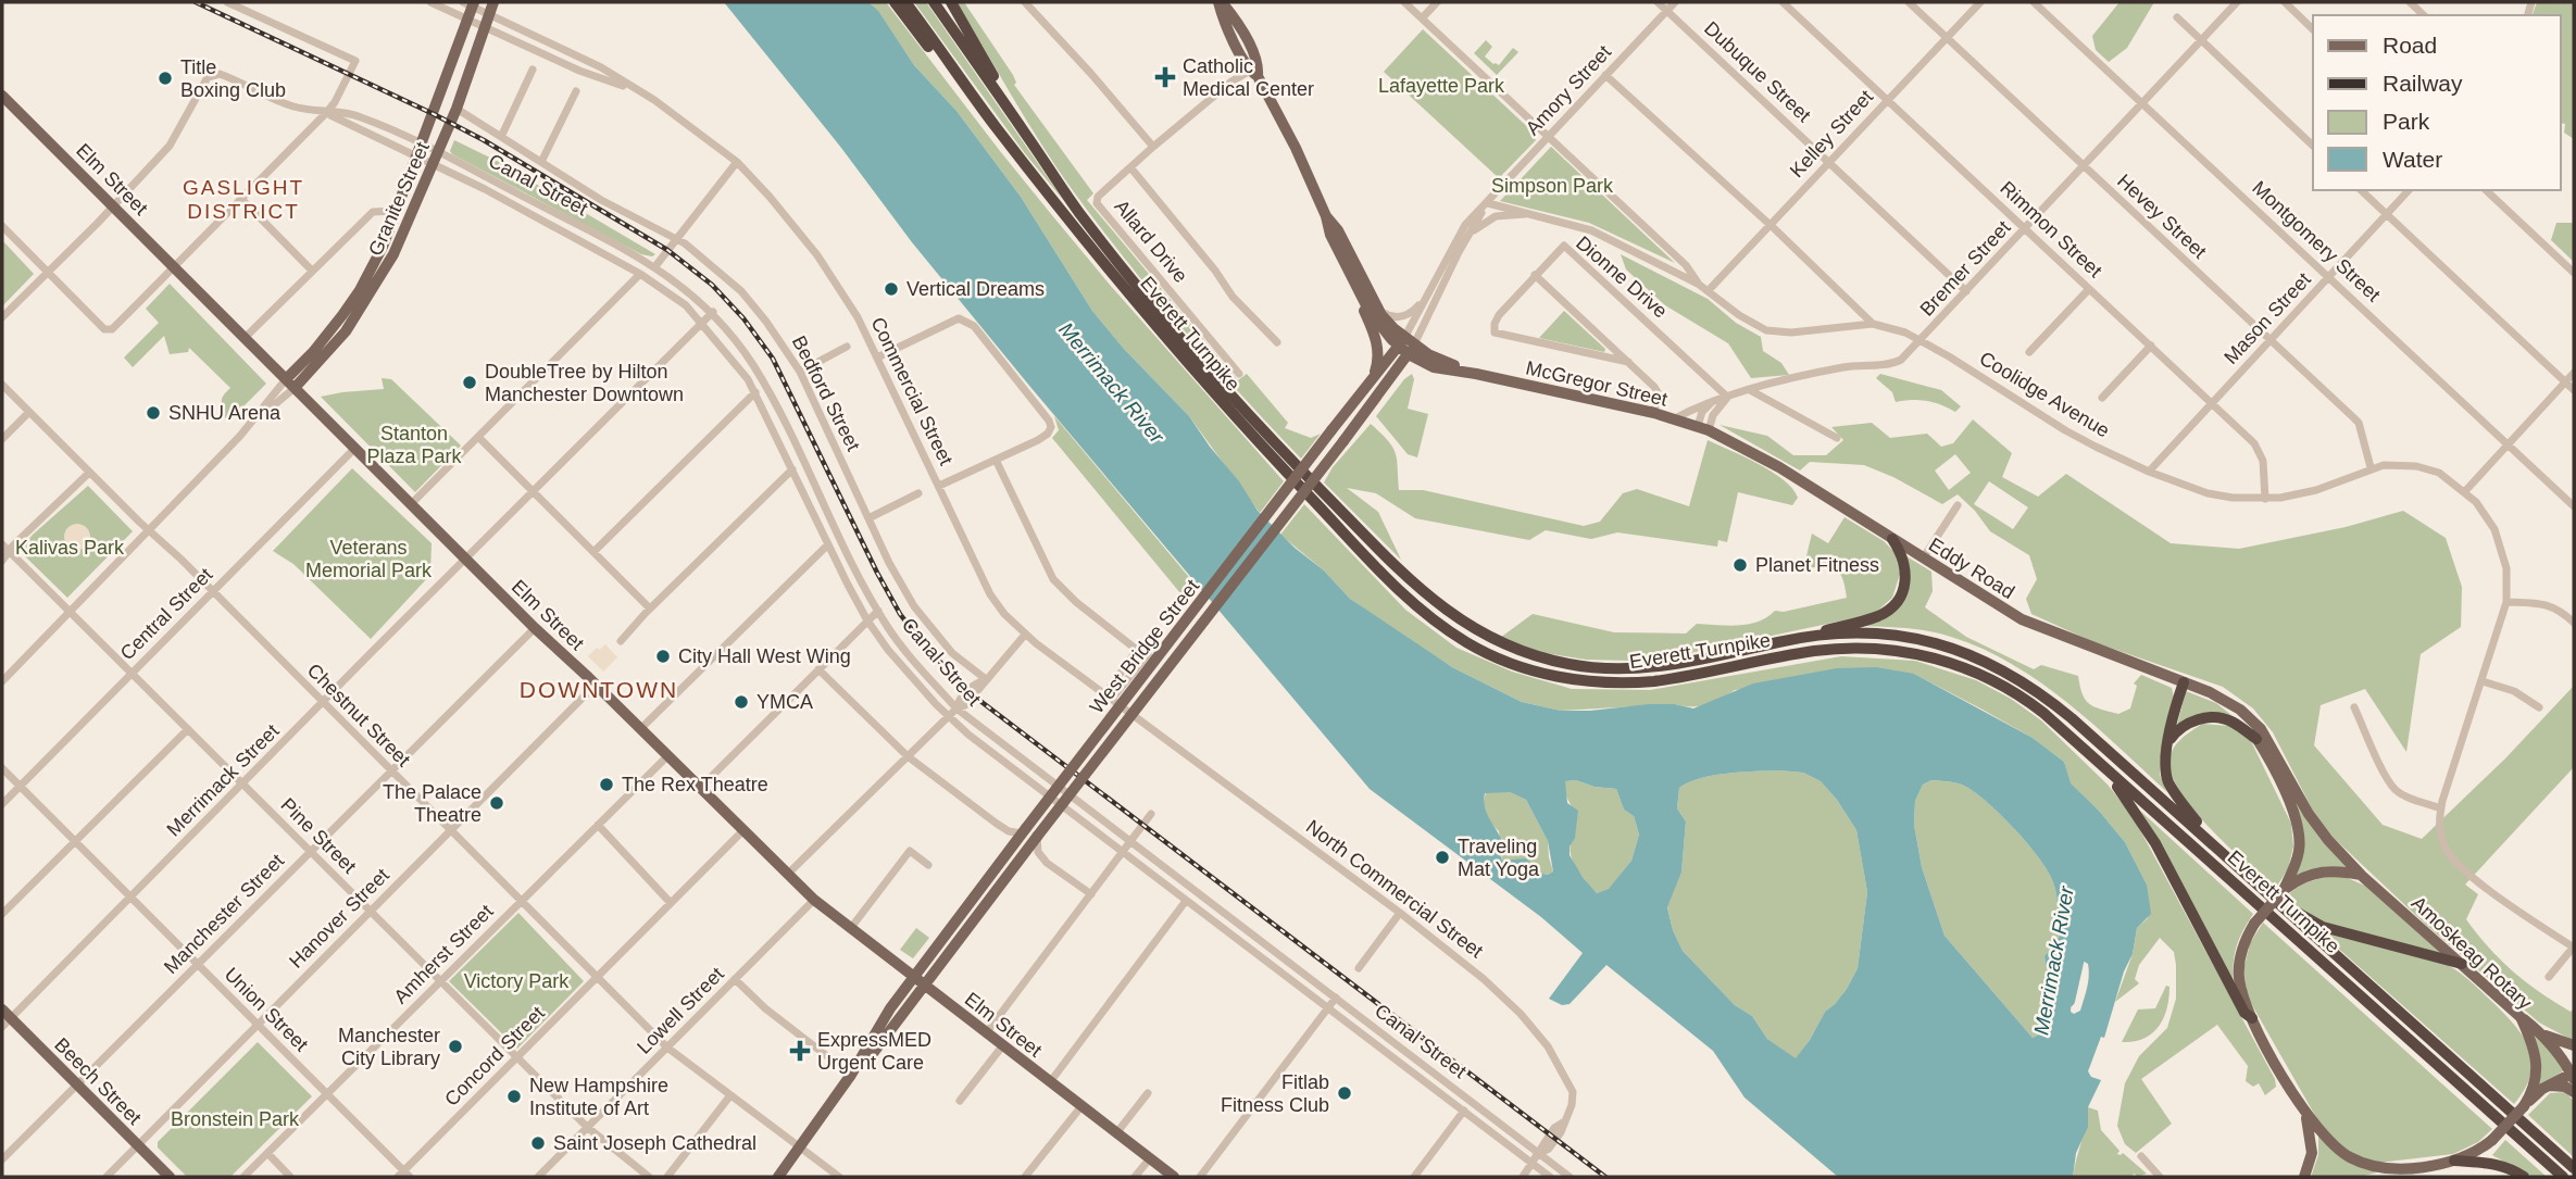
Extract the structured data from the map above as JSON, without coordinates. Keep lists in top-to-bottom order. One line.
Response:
{"streets":{"highway":["Everett Turnpike"],"main road":["Elm Street","Granite Street","McGregor Street","Eddy Road","West Bridge Street","Amoskeag Rotary","Beech Street"],"street":["Dubuque Street","Amory Street","Kelley Street","Canal Street","Hevey Street","Rimmon Street","Allard Drive","Montgomery Street","Bremer Street","Dionne Drive","Mason Street","Commercial Street","Bedford Street","Coolidge Avenue","Central Street","Chestnut Street","Merrimack Street","Pine Street","North Commercial Street","Manchester Street","Hanover Street","Amherst Street","Union Street","Lowell Street","Concord Street"]},"crossings":[["Dubuque Street","Amory Street"],["Dubuque Street","Kelley Street"],["Dubuque Street","Bremer Street"],["Amory Street","McGregor Street"],["Amory Street","Coolidge Avenue"],["Amory Street","West Bridge Street"],["Kelley Street","Hevey Street"],["Kelley Street","Rimmon Street"],["Kelley Street","Coolidge Avenue"],["Elm Street","Canal Street"],["Elm Street","Granite Street"],["Elm Street","Central Street"],["Elm Street","West Bridge Street"],["Elm Street","Merrimack Street"],["Elm Street","Manchester Street"],["Elm Street","Hanover Street"],["Elm Street","Amherst Street"],["Elm Street","Lowell Street"],["Elm Street","Concord Street"],["Canal Street","Granite Street"],["Canal Street","Merrimack Street"],["Canal Street","North Commercial Street"],["Granite Street","Commercial Street"],["Granite Street","Bedford Street"],["Hevey Street","Bremer Street"],["Hevey Street","Mason Street"],["Hevey Street","Coolidge Avenue"],["Rimmon Street","Bremer Street"],["Rimmon Street","Mason Street"],["Rimmon Street","Coolidge Avenue"],["Allard Drive","McGregor Street"],["Montgomery Street","Bremer Street"],["Montgomery Street","Mason Street"],["Bremer Street","Dionne Drive"],["Bremer Street","McGregor Street"],["Bremer Street","Coolidge Avenue"],["Mason Street","Coolidge Avenue"],["McGregor Street","Eddy Road"],["McGregor Street","West Bridge Street"],["Commercial Street","North Commercial Street"],["Eddy Road","Amoskeag Rotary"],["Central Street","Chestnut Street"],["Central Street","Pine Street"],["Central Street","Union Street"],["Chestnut Street","Merrimack Street"],["Chestnut Street","Manchester Street"],["Chestnut Street","Hanover Street"],["Chestnut Street","Amherst Street"],["Chestnut Street","Lowell Street"],["Chestnut Street","Concord Street"],["Merrimack Street","Pine Street"],["Merrimack Street","Union Street"],["Merrimack Street","Beech Street"],["Pine Street","Manchester Street"],["Pine Street","Hanover Street"],["Pine Street","Amherst Street"],["Pine Street","Lowell Street"],["Pine Street","Concord Street"],["Manchester Street","Union Street"],["Manchester Street","Beech Street"],["Hanover Street","Union Street"],["Hanover Street","Beech Street"],["Amherst Street","Union Street"],["Union Street","Concord Street"]],"districts":["GASLIGHT DISTRICT","DOWNTOWN"],"water":["Merrimack River"],"parks":["Lafayette Park","Simpson Park","Stanton Plaza Park","Kalivas Park","Veterans Memorial Park","Victory Park","Bronstein Park"],"places":{"health":["Catholic Medical Center","ExpressMED Urgent Care"],"other":["Title Boxing Club","Vertical Dreams","DoubleTree by Hilton Manchester Downtown","SNHU Arena","Planet Fitness","City Hall West Wing","YMCA","The Rex Theatre","The Palace Theatre","Traveling Mat Yoga","Manchester City Library","Fitlab Fitness Club","New Hampshire Institute of Art","Saint Joseph Cathedral"]},"legend":["Road","Railway","Park","Water"]}
